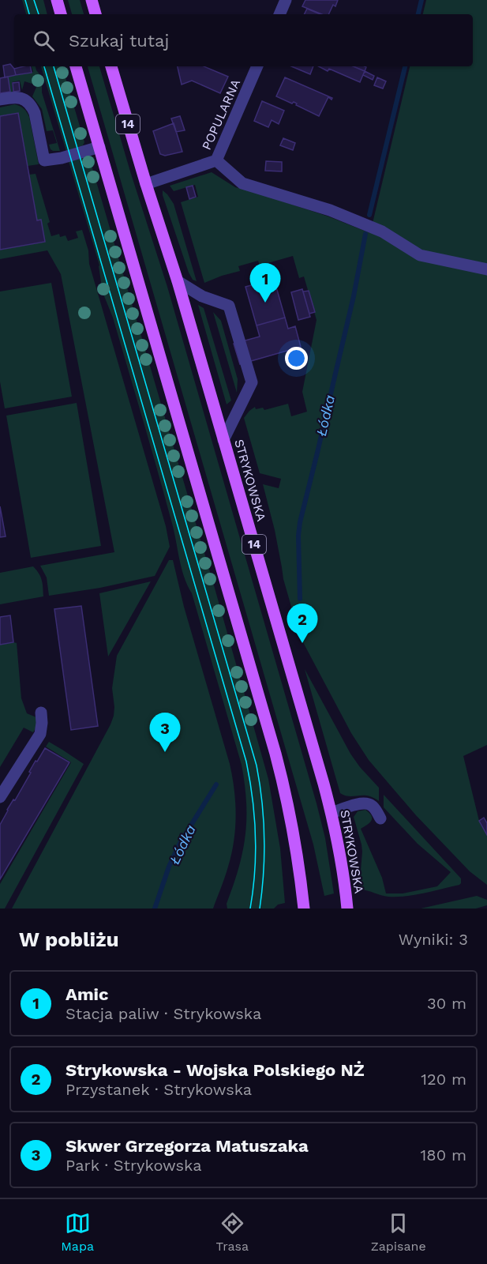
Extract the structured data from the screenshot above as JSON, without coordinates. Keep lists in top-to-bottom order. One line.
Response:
{"streets":{"main road":["14","STRYKOWSKA"],"street":["POPULARNA"]},"crossings":[["POPULARNA","STRYKOWSKA"]],"water":["Łódka"],"page":{"search":"Szukaj tutaj","pins":["1","2","3"],"heading":["W pobliżu","Wyniki: 3"],"list":[{"mark":"1","name":"Amic","note":"Stacja paliw · Strykowska","value":"30 m"},{"mark":"2","name":"Strykowska - Wojska Polskiego NŻ","note":"Przystanek · Strykowska","value":"120 m"},{"mark":"3","name":"Skwer Grzegorza Matuszaka","note":"Park · Strykowska","value":"180 m"}],"nav":["Mapa","Trasa","Zapisane"]}}
